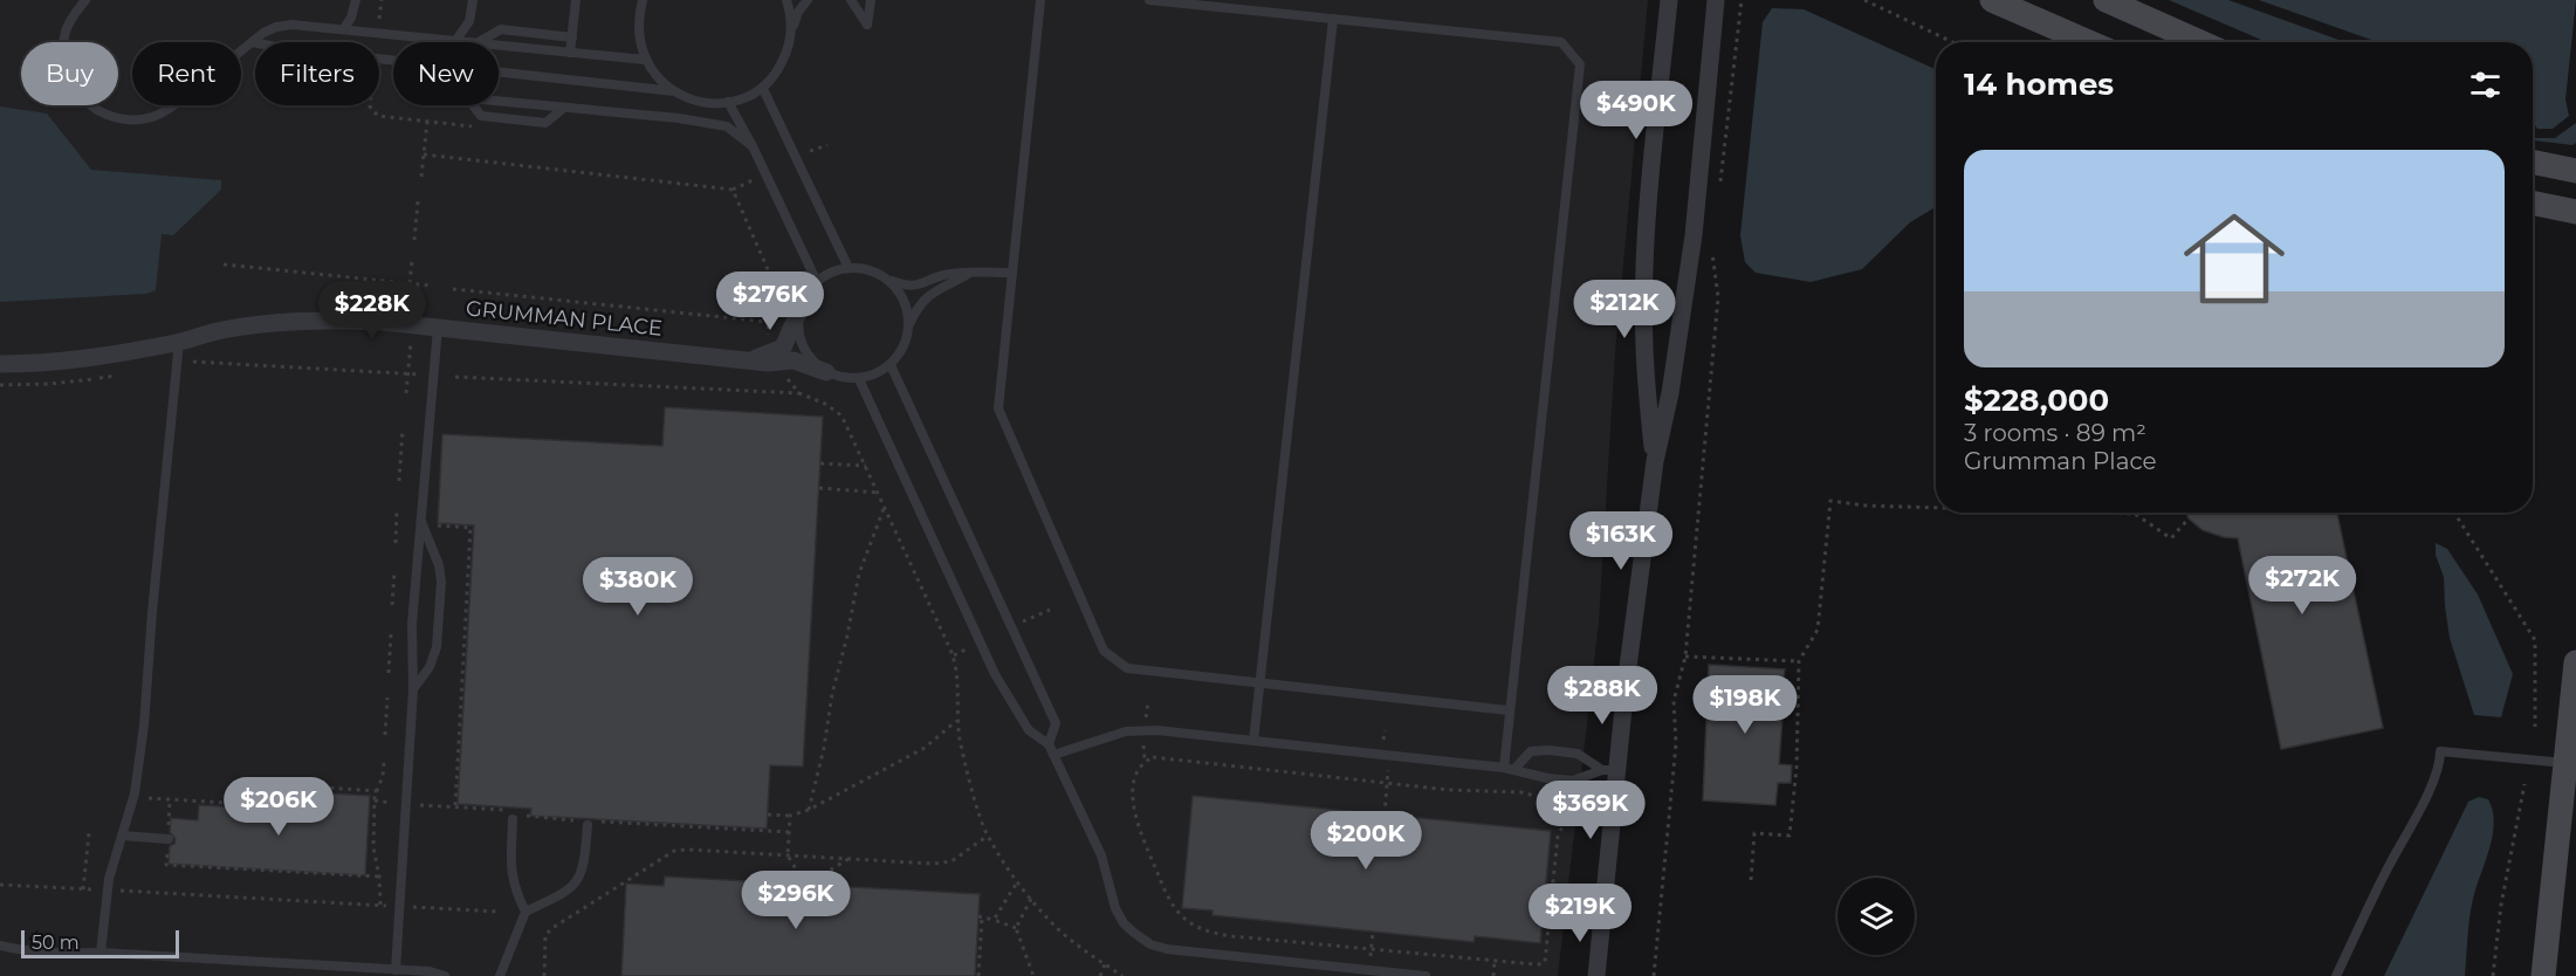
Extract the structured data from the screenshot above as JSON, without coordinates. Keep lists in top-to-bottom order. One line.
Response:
{"streets":{"street":["GRUMMAN PLACE"]},"scale_bar":"50 m","page":{"chip":["Buy","Rent","Filters","New"],"heading":"14 homes","price":["$490K","$276K","$212K","$228K","$163K","$272K","$380K","$288K","$198K","$206K","$369K","$200K","$296K","$219K"],"list":[{"name":"$228,000","note":"3 rooms · 89 m² · Grumman Place"}],"scale":"50 m"}}
